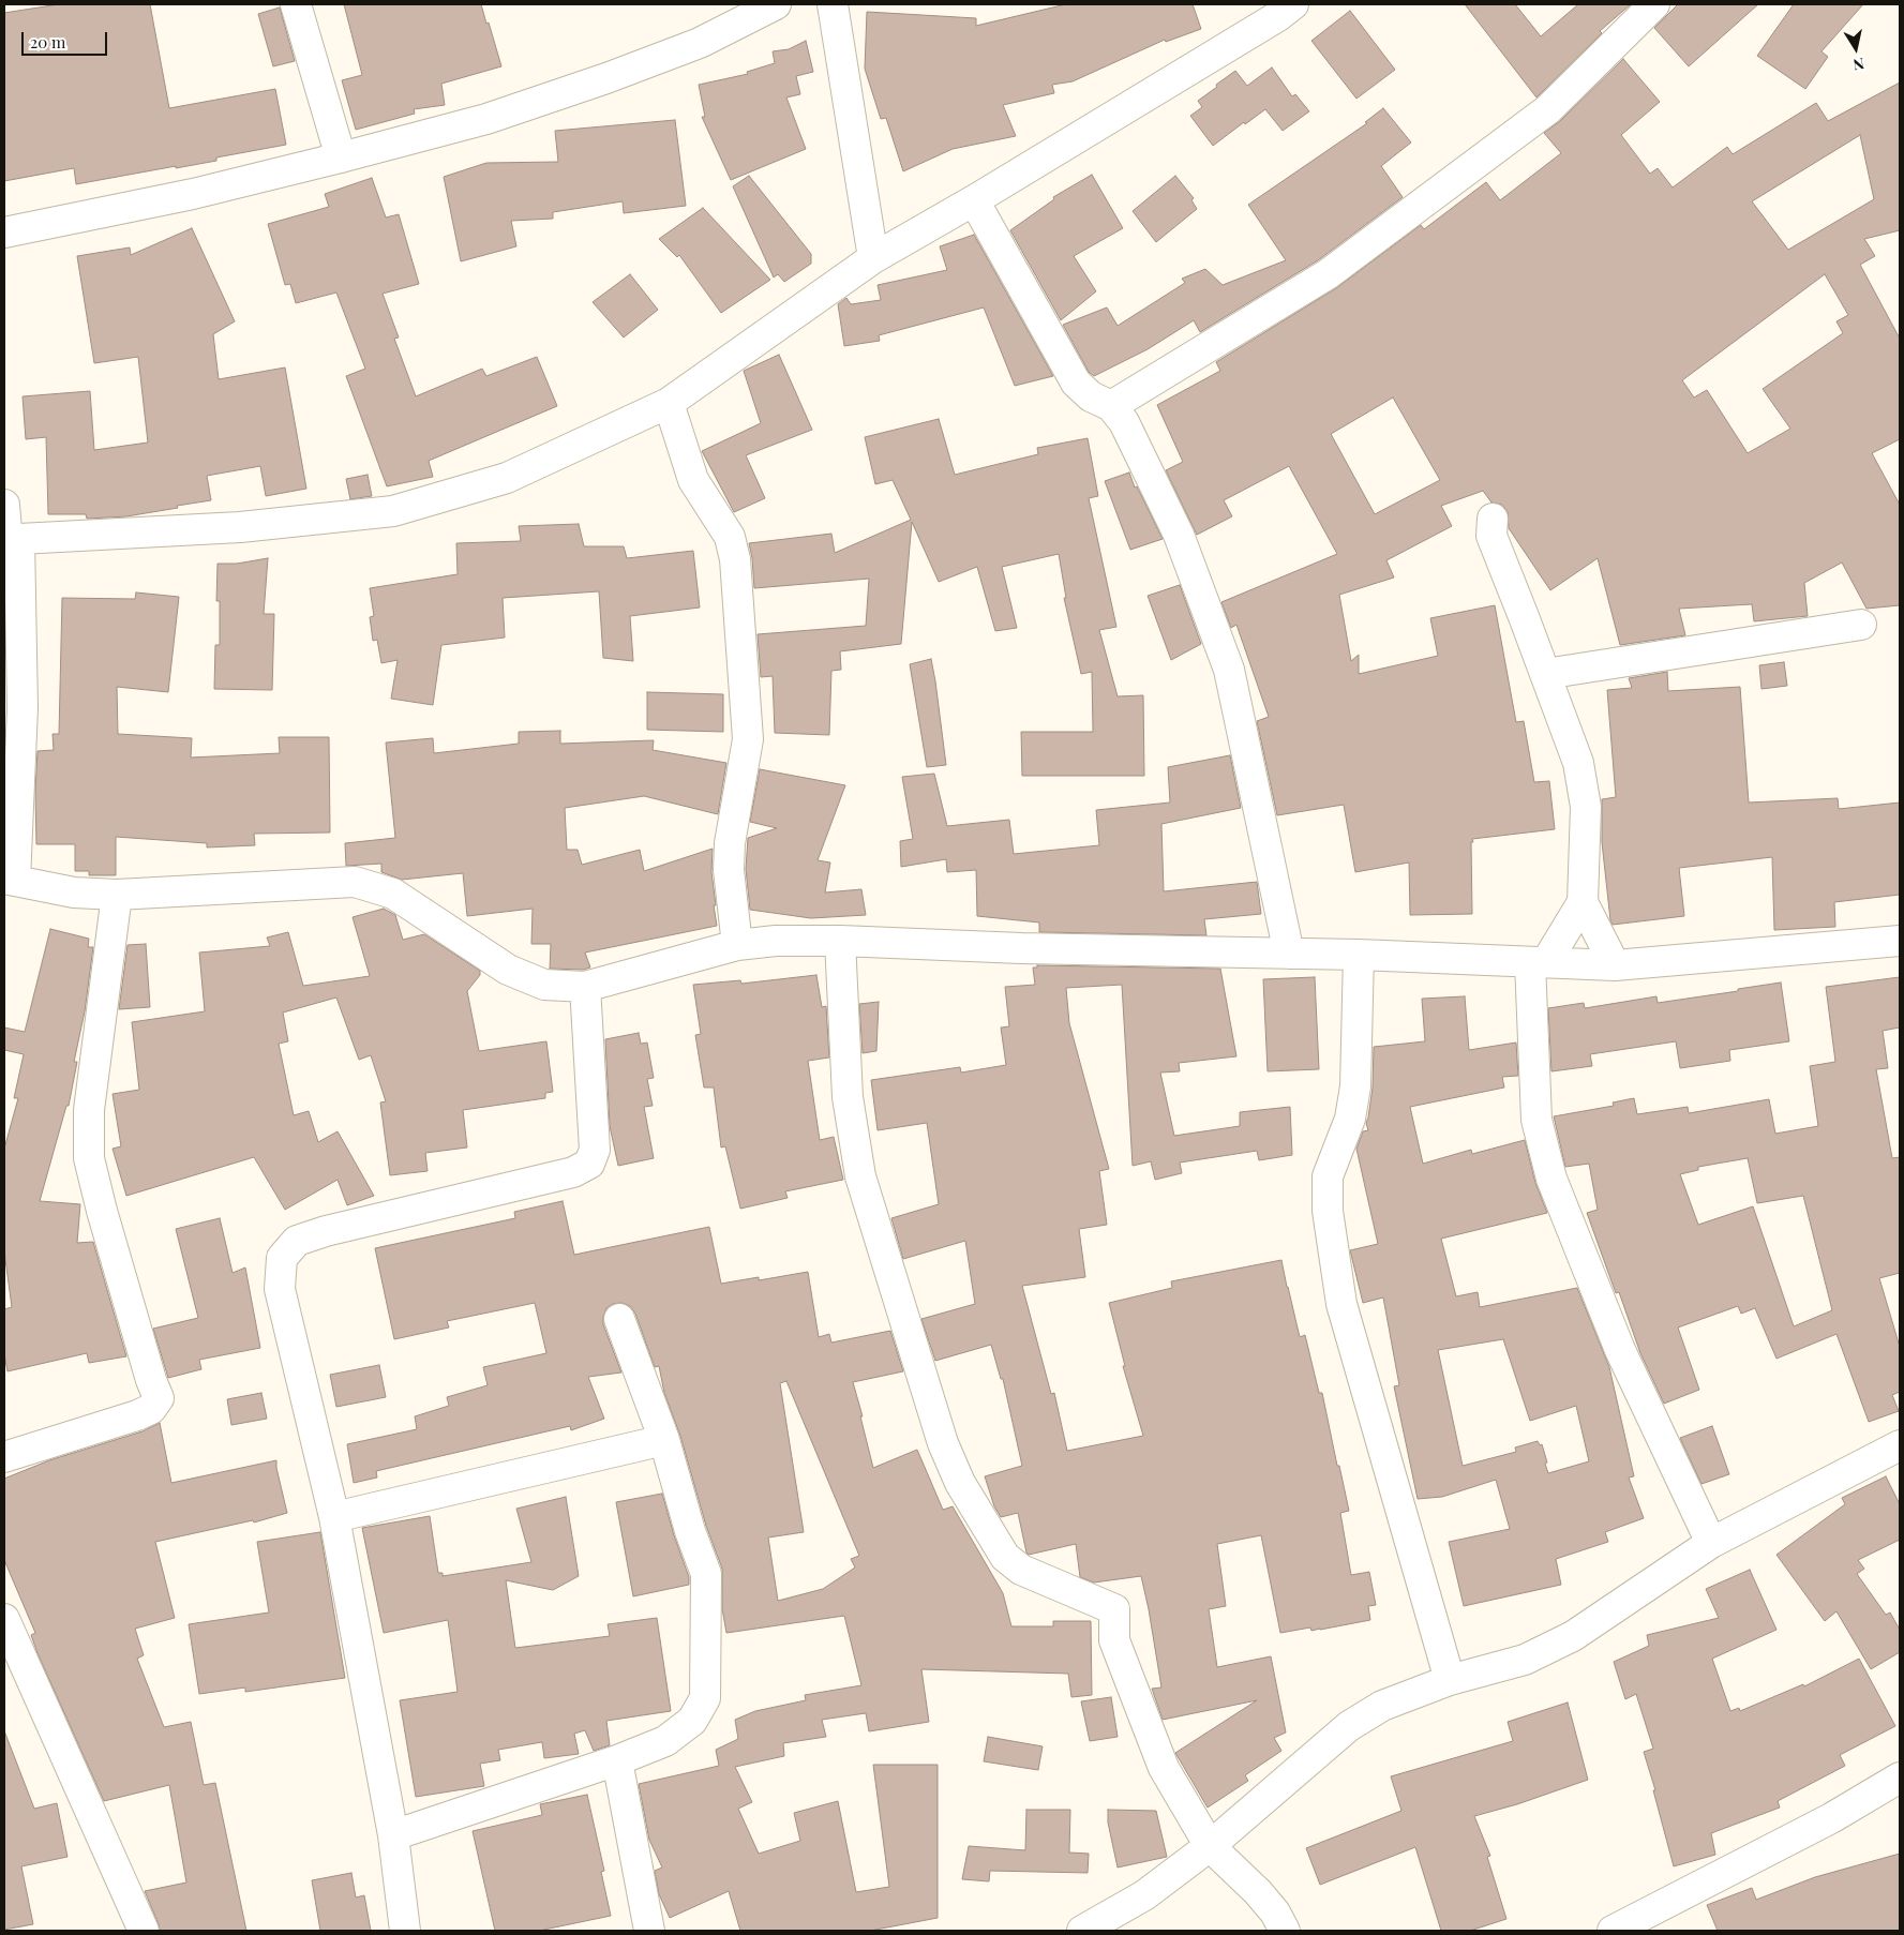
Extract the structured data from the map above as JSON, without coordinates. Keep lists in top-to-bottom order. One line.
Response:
{"scale_bar":"20 m","north":"bottom"}
